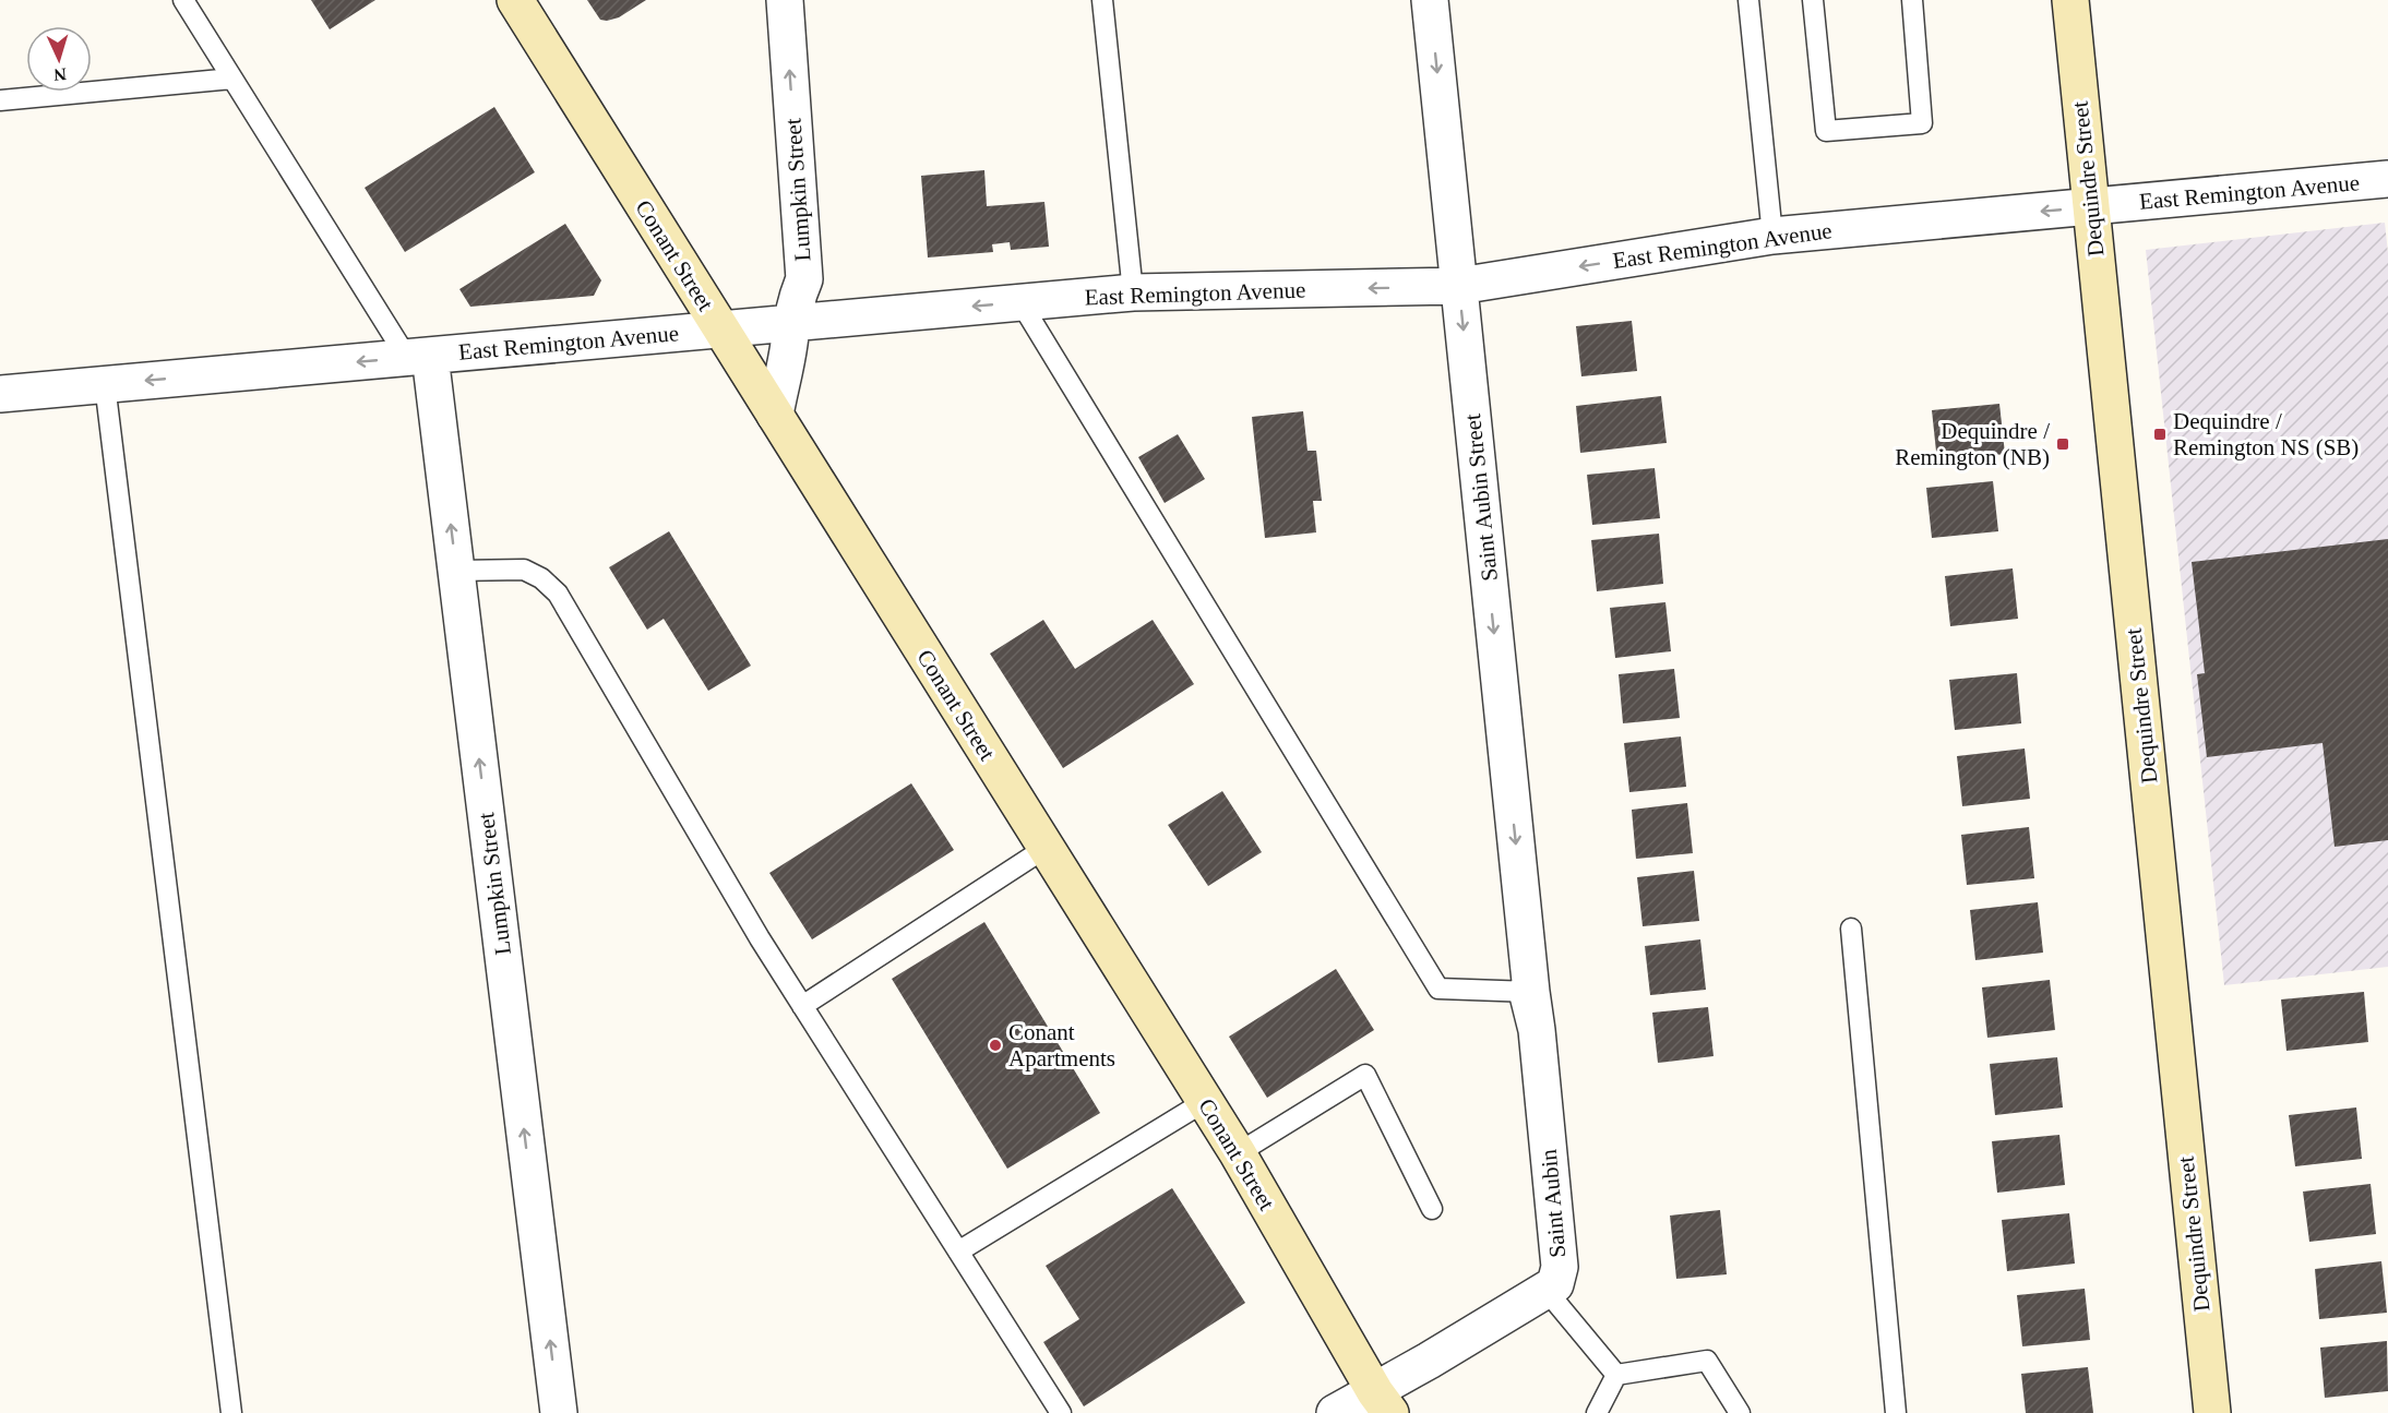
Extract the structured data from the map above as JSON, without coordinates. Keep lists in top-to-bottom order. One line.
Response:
{"streets":{"main road":["Dequindre Street","Conant Street"],"street":["Lumpkin Street","East Remington Avenue","Saint Aubin Street","Saint Aubin"]},"crossings":[["Dequindre Street","East Remington Avenue"],["Lumpkin Street","East Remington Avenue"],["Lumpkin Street","Conant Street"],["East Remington Avenue","Conant Street"],["East Remington Avenue","Saint Aubin Street"],["Conant Street","Saint Aubin"],["Saint Aubin Street","Saint Aubin"]],"one_way":["Lumpkin Street","East Remington Avenue","Saint Aubin Street"],"places":{"transit":["Dequindre / Remington NS (SB)","Dequindre / Remington (NB)"],"other":["Conant Apartments"]},"north":"bottom"}
